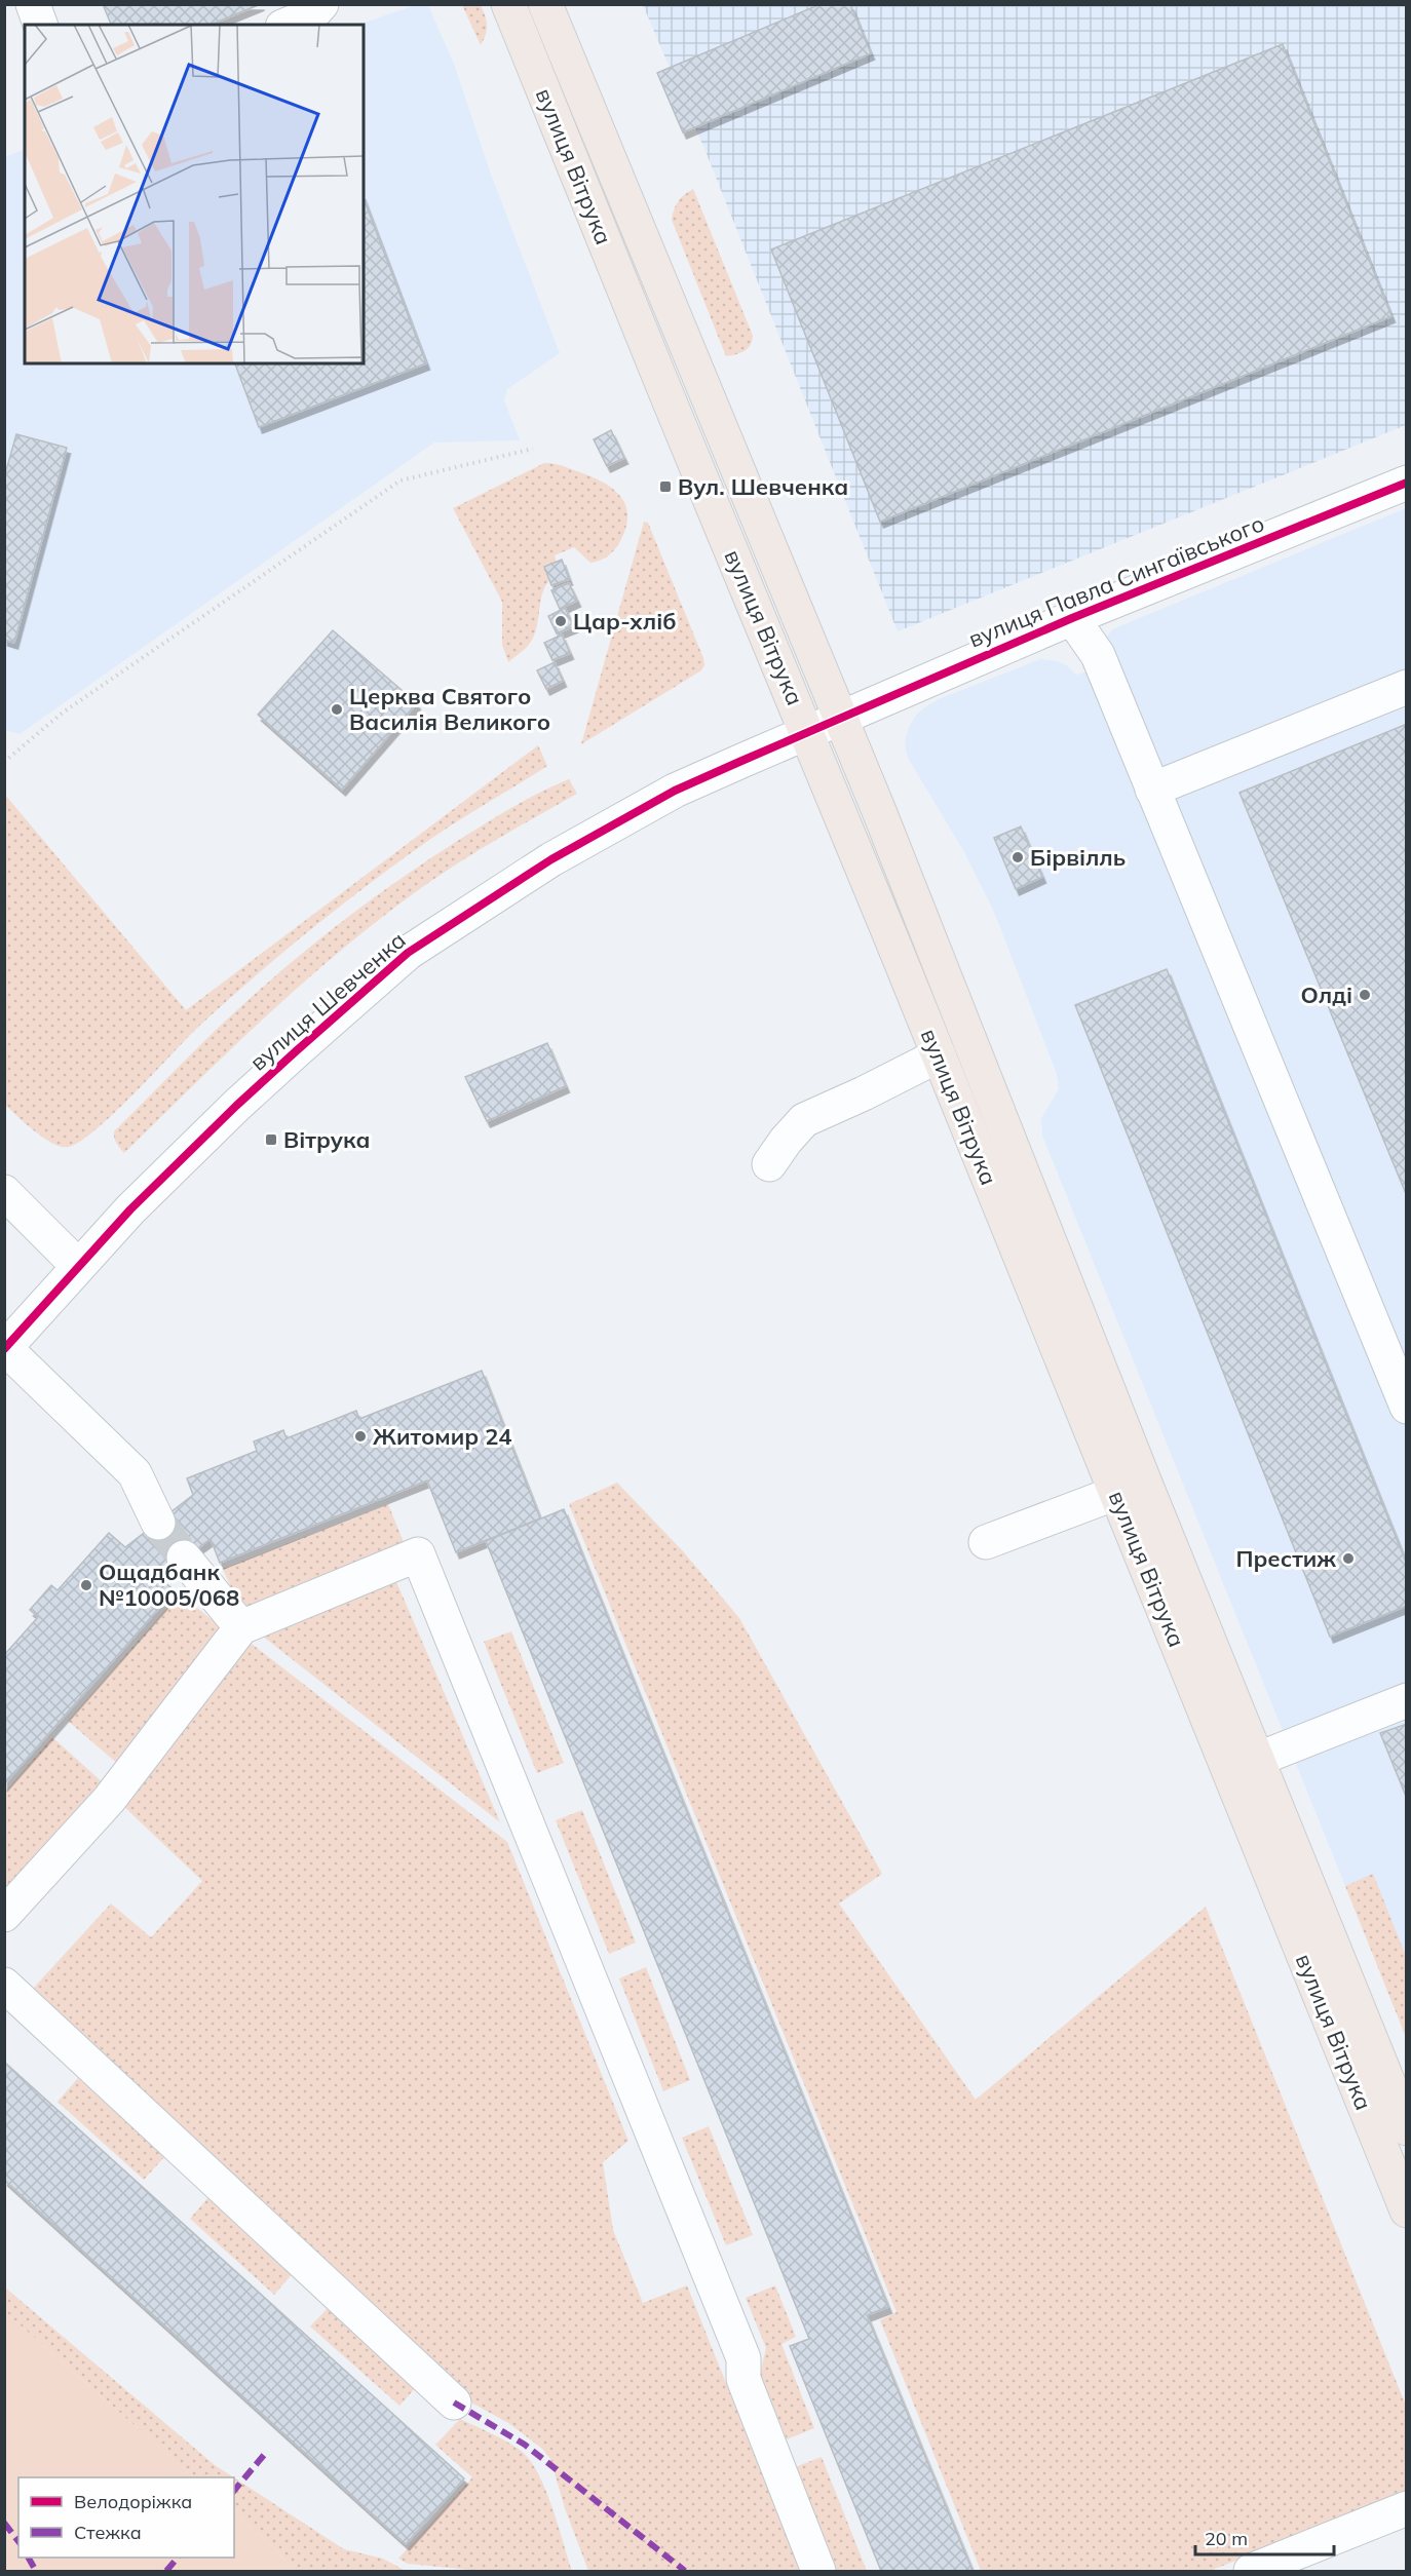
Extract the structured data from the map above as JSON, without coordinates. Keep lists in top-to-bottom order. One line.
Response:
{"streets":{"main road":["вулиця Вітрука"],"street":["вулиця Павла Сингаївського","вулиця Шевченка"]},"crossings":[["вулиця Вітрука","вулиця Павла Сингаївського"],["вулиця Вітрука","вулиця Шевченка"],["вулиця Павла Сингаївського","вулиця Шевченка"]],"places":{"transit":["Вул. Шевченка","Вітрука"],"other":["Цар-хліб","Церква Святого Василія Великого","Бірвілль","Олді","Житомир 24","Престиж","Ощадбанк №10005/068"]},"legend":["Велодоріжка","Стежка"],"scale_bar":"20 m"}
